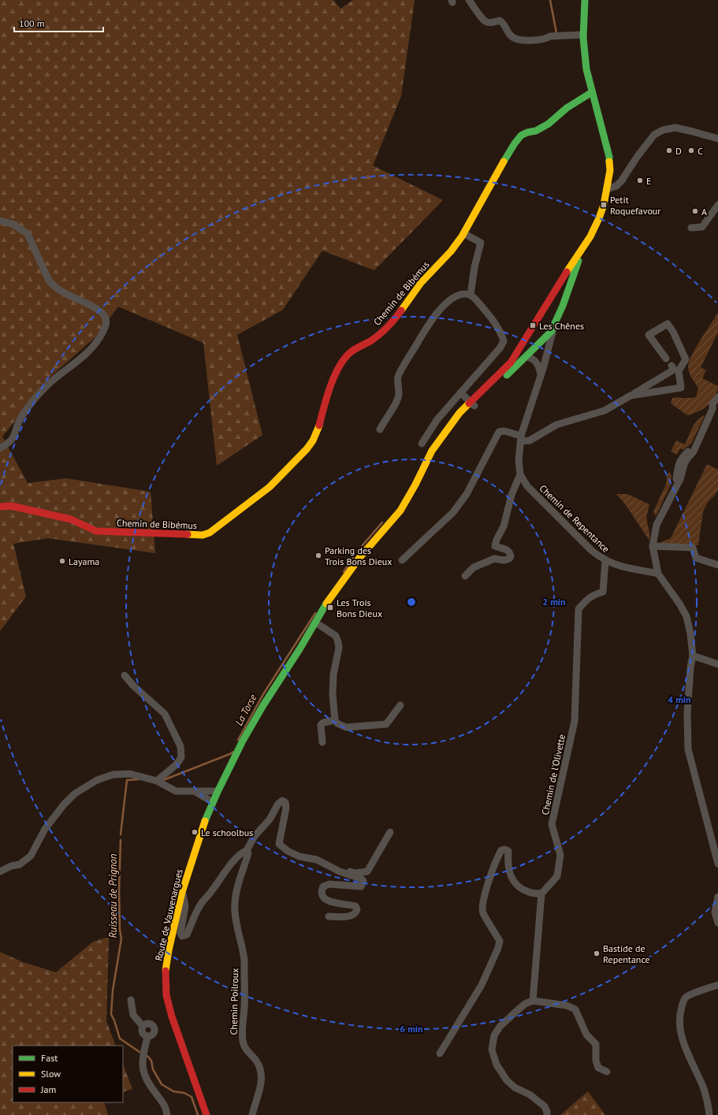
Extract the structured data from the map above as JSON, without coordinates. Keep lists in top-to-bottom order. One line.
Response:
{"streets":{"main road":["Chemin de Bibémus","Route de Vauvenargues"],"street":["Chemin de Repentance","Chemin de l'Olivette","Chemin Poilroux"]},"crossings":[["Chemin de Repentance","Chemin de l'Olivette"]],"water":["La Torse","Ruisseau de Prignon"],"places":{"other":["D","C","E","A","Parking des Trois Bons Dieux","Layama","Le schoolbus","Bastide de Repentance"],"transit":["Petit Roquefavour","Les Chênes","Les Trois Bons Dieux"]},"legend":["Fast","Slow","Jam"],"scale_bar":"100 m","rings":["2 min","4 min","6 min"]}
